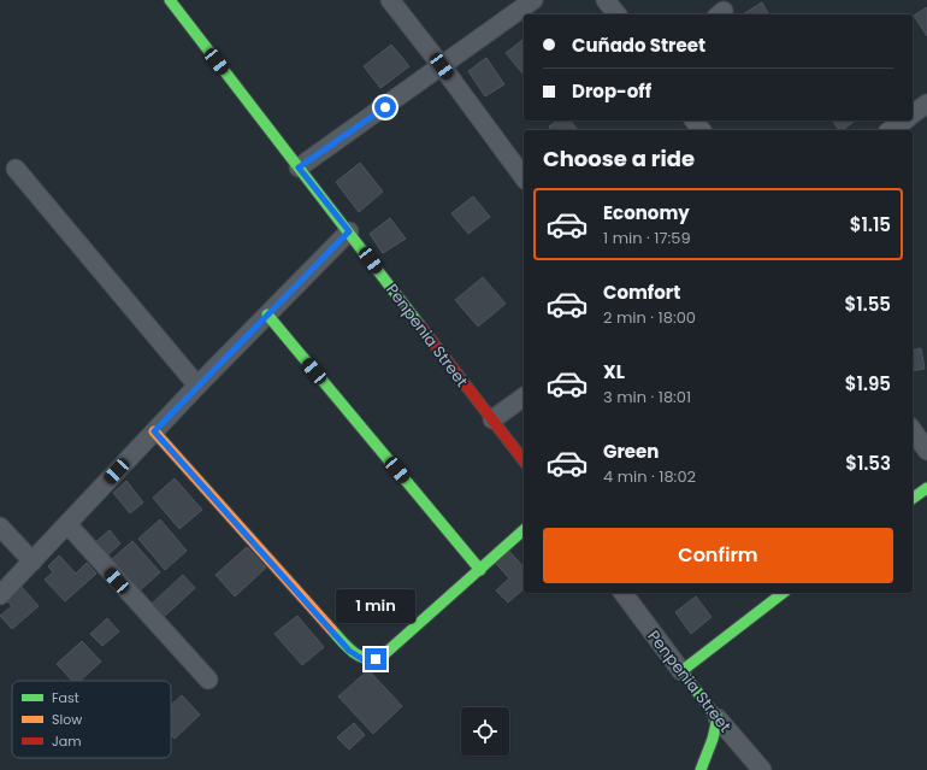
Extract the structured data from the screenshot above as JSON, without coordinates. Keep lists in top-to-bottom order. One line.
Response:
{"streets":{"street":["Penpenia Street"]},"legend":["Fast","Slow","Jam"],"page":{"banner":["Cuñado Street","Drop-off"],"heading":"Choose a ride","list":[{"name":"Economy","note":"1 min · 17:59","value":"$1.15"},{"name":"Comfort","note":"2 min · 18:00","value":"$1.55"},{"name":"XL","note":"3 min · 18:01","value":"$1.95"},{"name":"Green","note":"4 min · 18:02","value":"$1.53"}],"buttons":"Confirm","bubble":"1 min"}}
